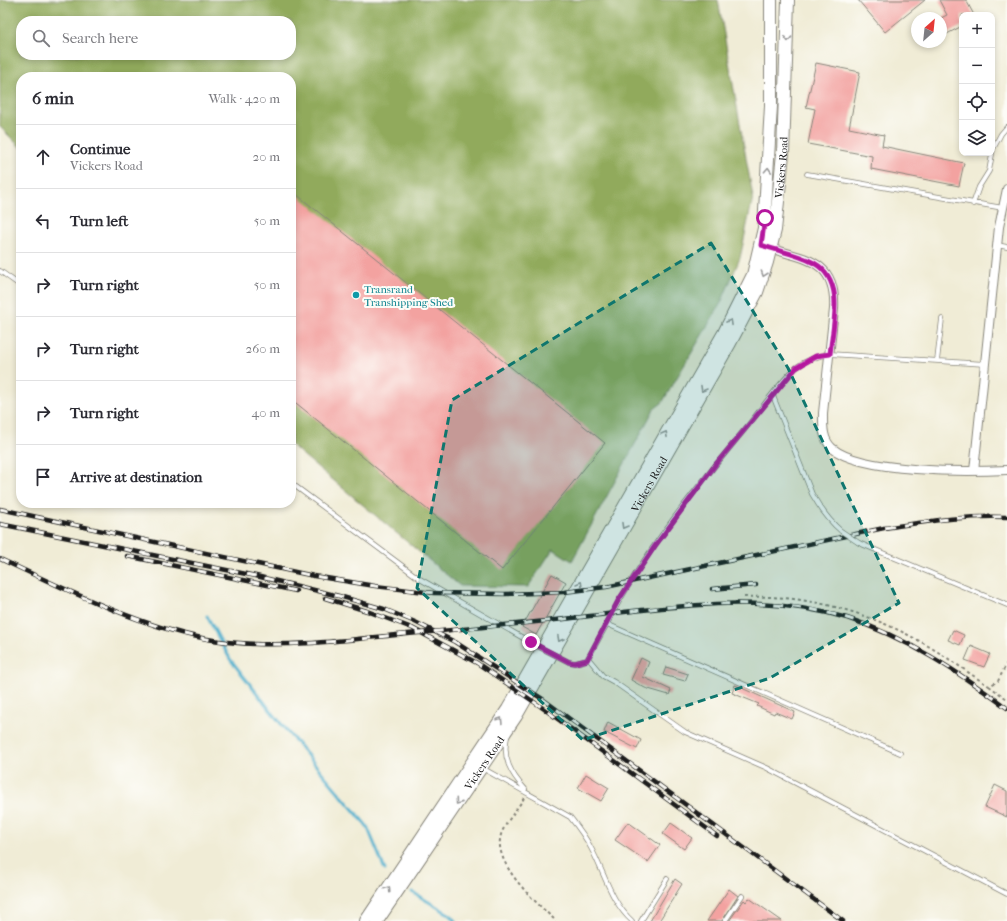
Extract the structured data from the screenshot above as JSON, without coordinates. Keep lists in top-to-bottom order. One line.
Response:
{"streets":{"main road":["Vickers Road"]},"places":["Transrand Transhipping Shed"],"north":"top right","page":{"map_buttons":["+","−"],"search":"Search here","heading":["6 min","Walk · 420 m"],"list":[["Continue","Vickers Road","20 m"],["Turn left","50 m"],["Turn right","50 m"],["Turn right","260 m"],["Turn right","40 m"],"Arrive at destination"]}}
